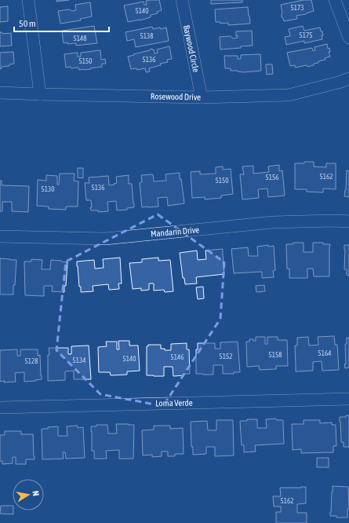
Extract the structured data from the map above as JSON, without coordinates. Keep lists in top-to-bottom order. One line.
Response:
{"streets":{"street":["Baywood Circle","Rosewood Drive","Mandarin Drive","Loma Verde"]},"crossings":[["Baywood Circle","Rosewood Drive"]],"house_numbers":["5173","5140","5175","5138","5148","5136","5150","5162","5156","5150","5136","5130","5164","5158","5152","5146","5140","5134","5128","5162"],"scale_bar":"50 m","north":"right"}
